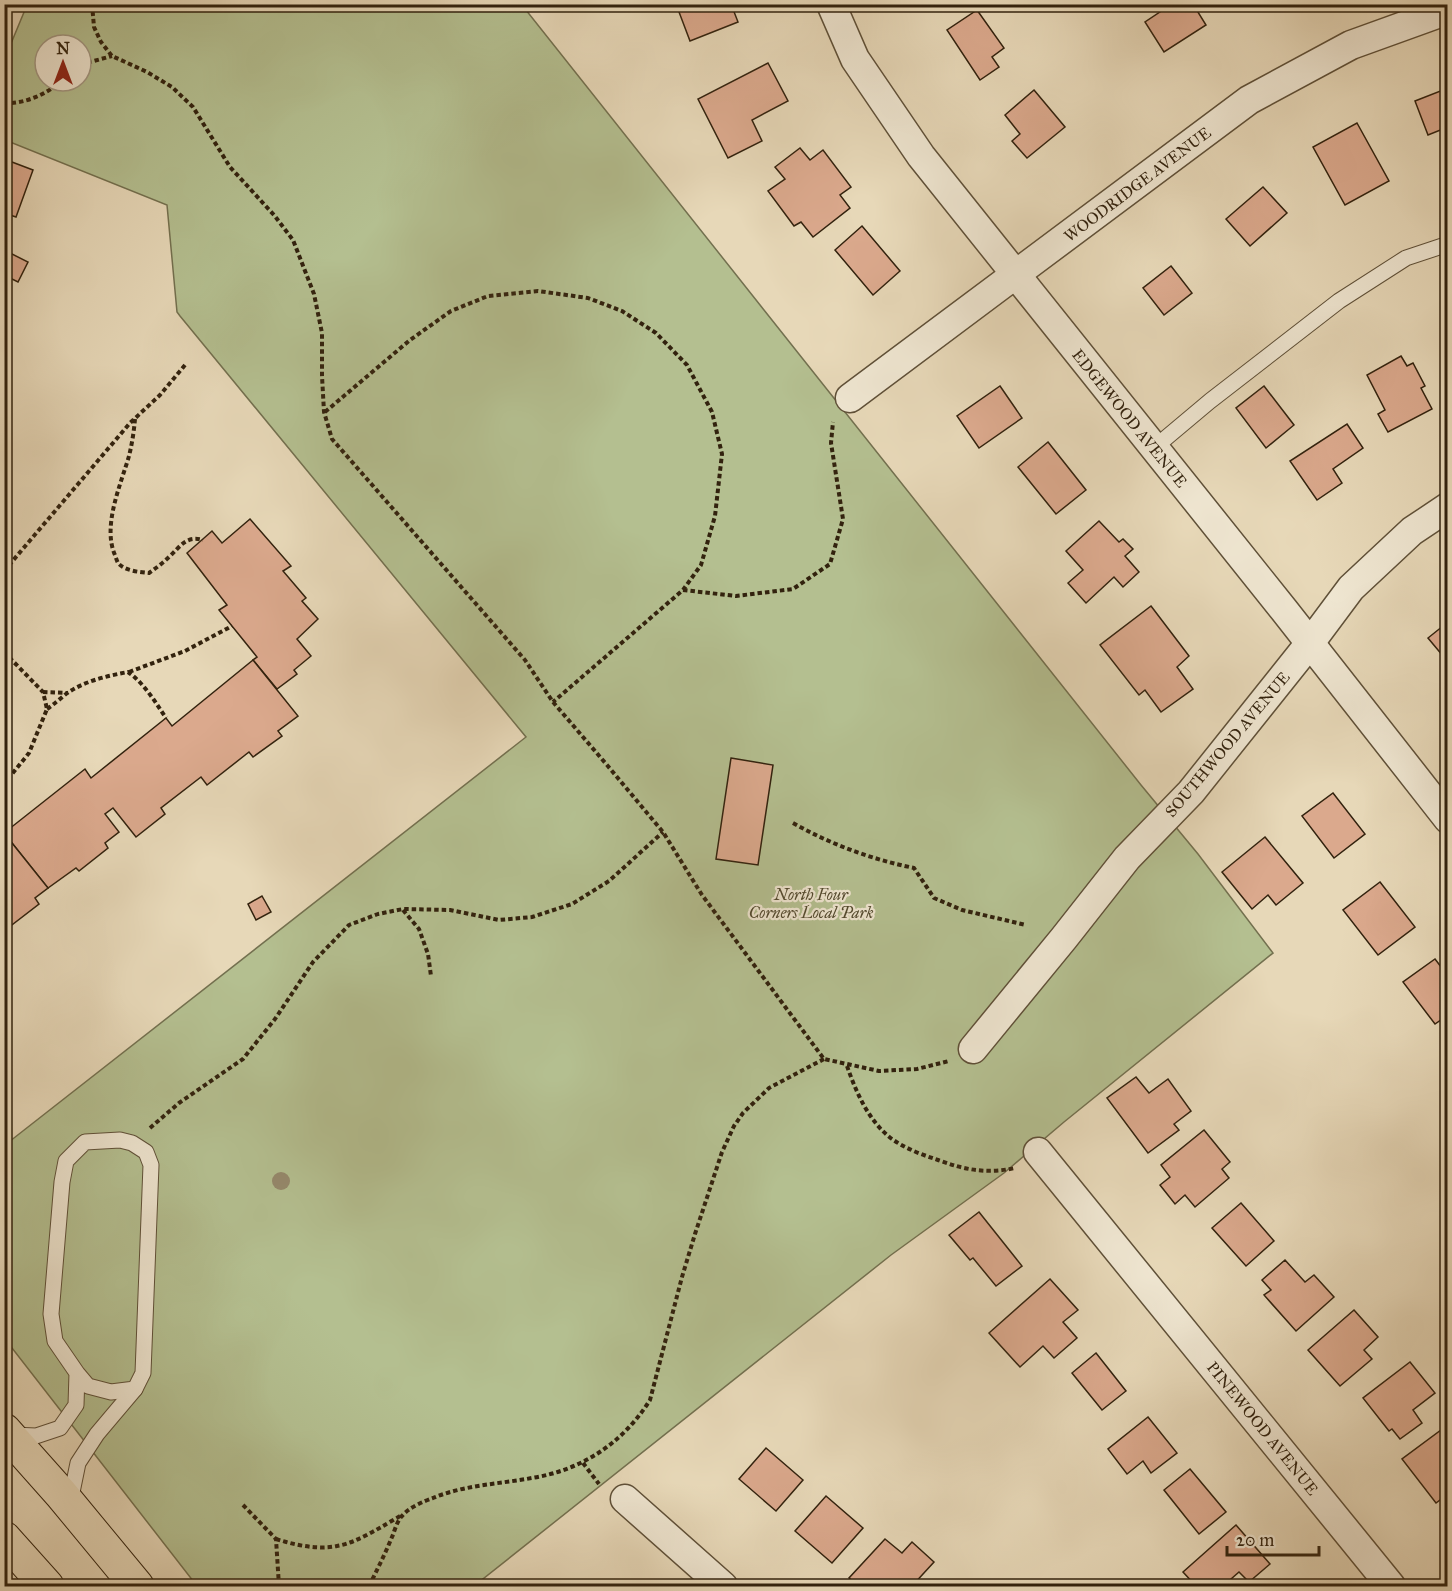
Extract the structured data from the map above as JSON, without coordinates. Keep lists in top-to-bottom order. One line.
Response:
{"streets":{"street":["WOODRIDGE AVENUE","EDGEWOOD AVENUE","SOUTHWOOD AVENUE","PINEWOOD AVENUE"]},"crossings":[["WOODRIDGE AVENUE","EDGEWOOD AVENUE"],["EDGEWOOD AVENUE","SOUTHWOOD AVENUE"]],"parks":["North Four Corners Local Park"],"scale_bar":"20 m","north":"top"}
